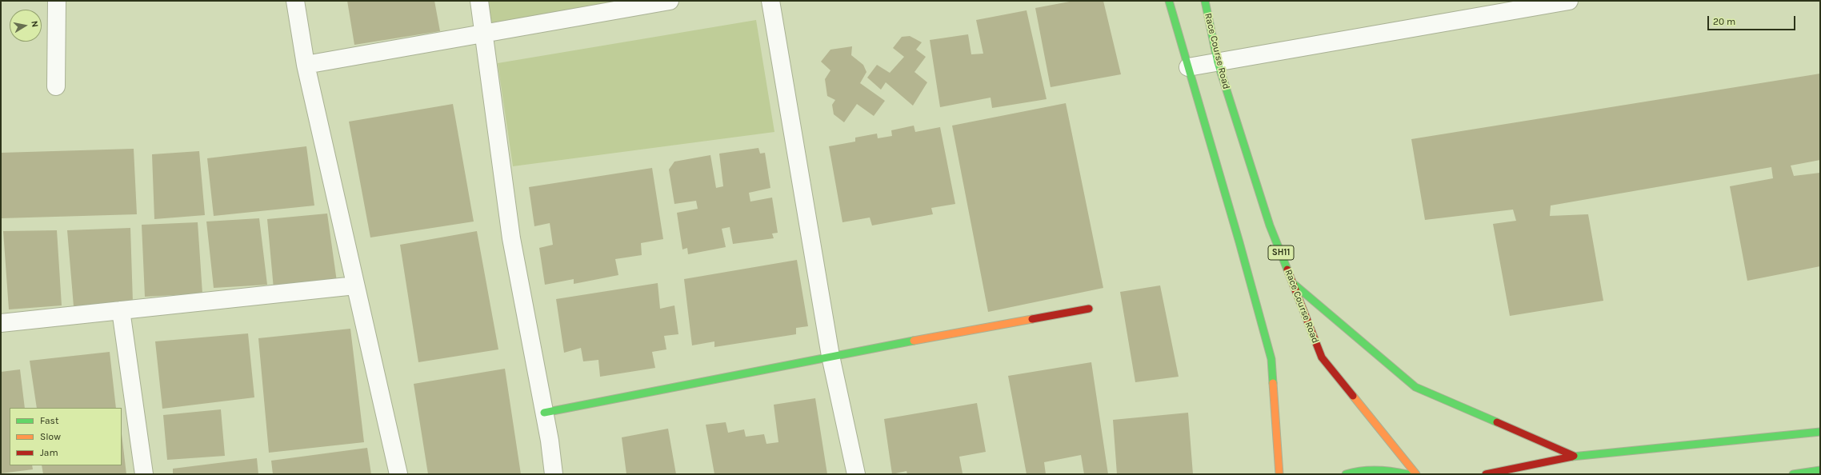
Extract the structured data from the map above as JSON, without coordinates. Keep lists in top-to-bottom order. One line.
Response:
{"streets":{"main road":["Race Course Road","SH11"]},"legend":["Fast","Slow","Jam"],"scale_bar":"20 m","north":"right"}
